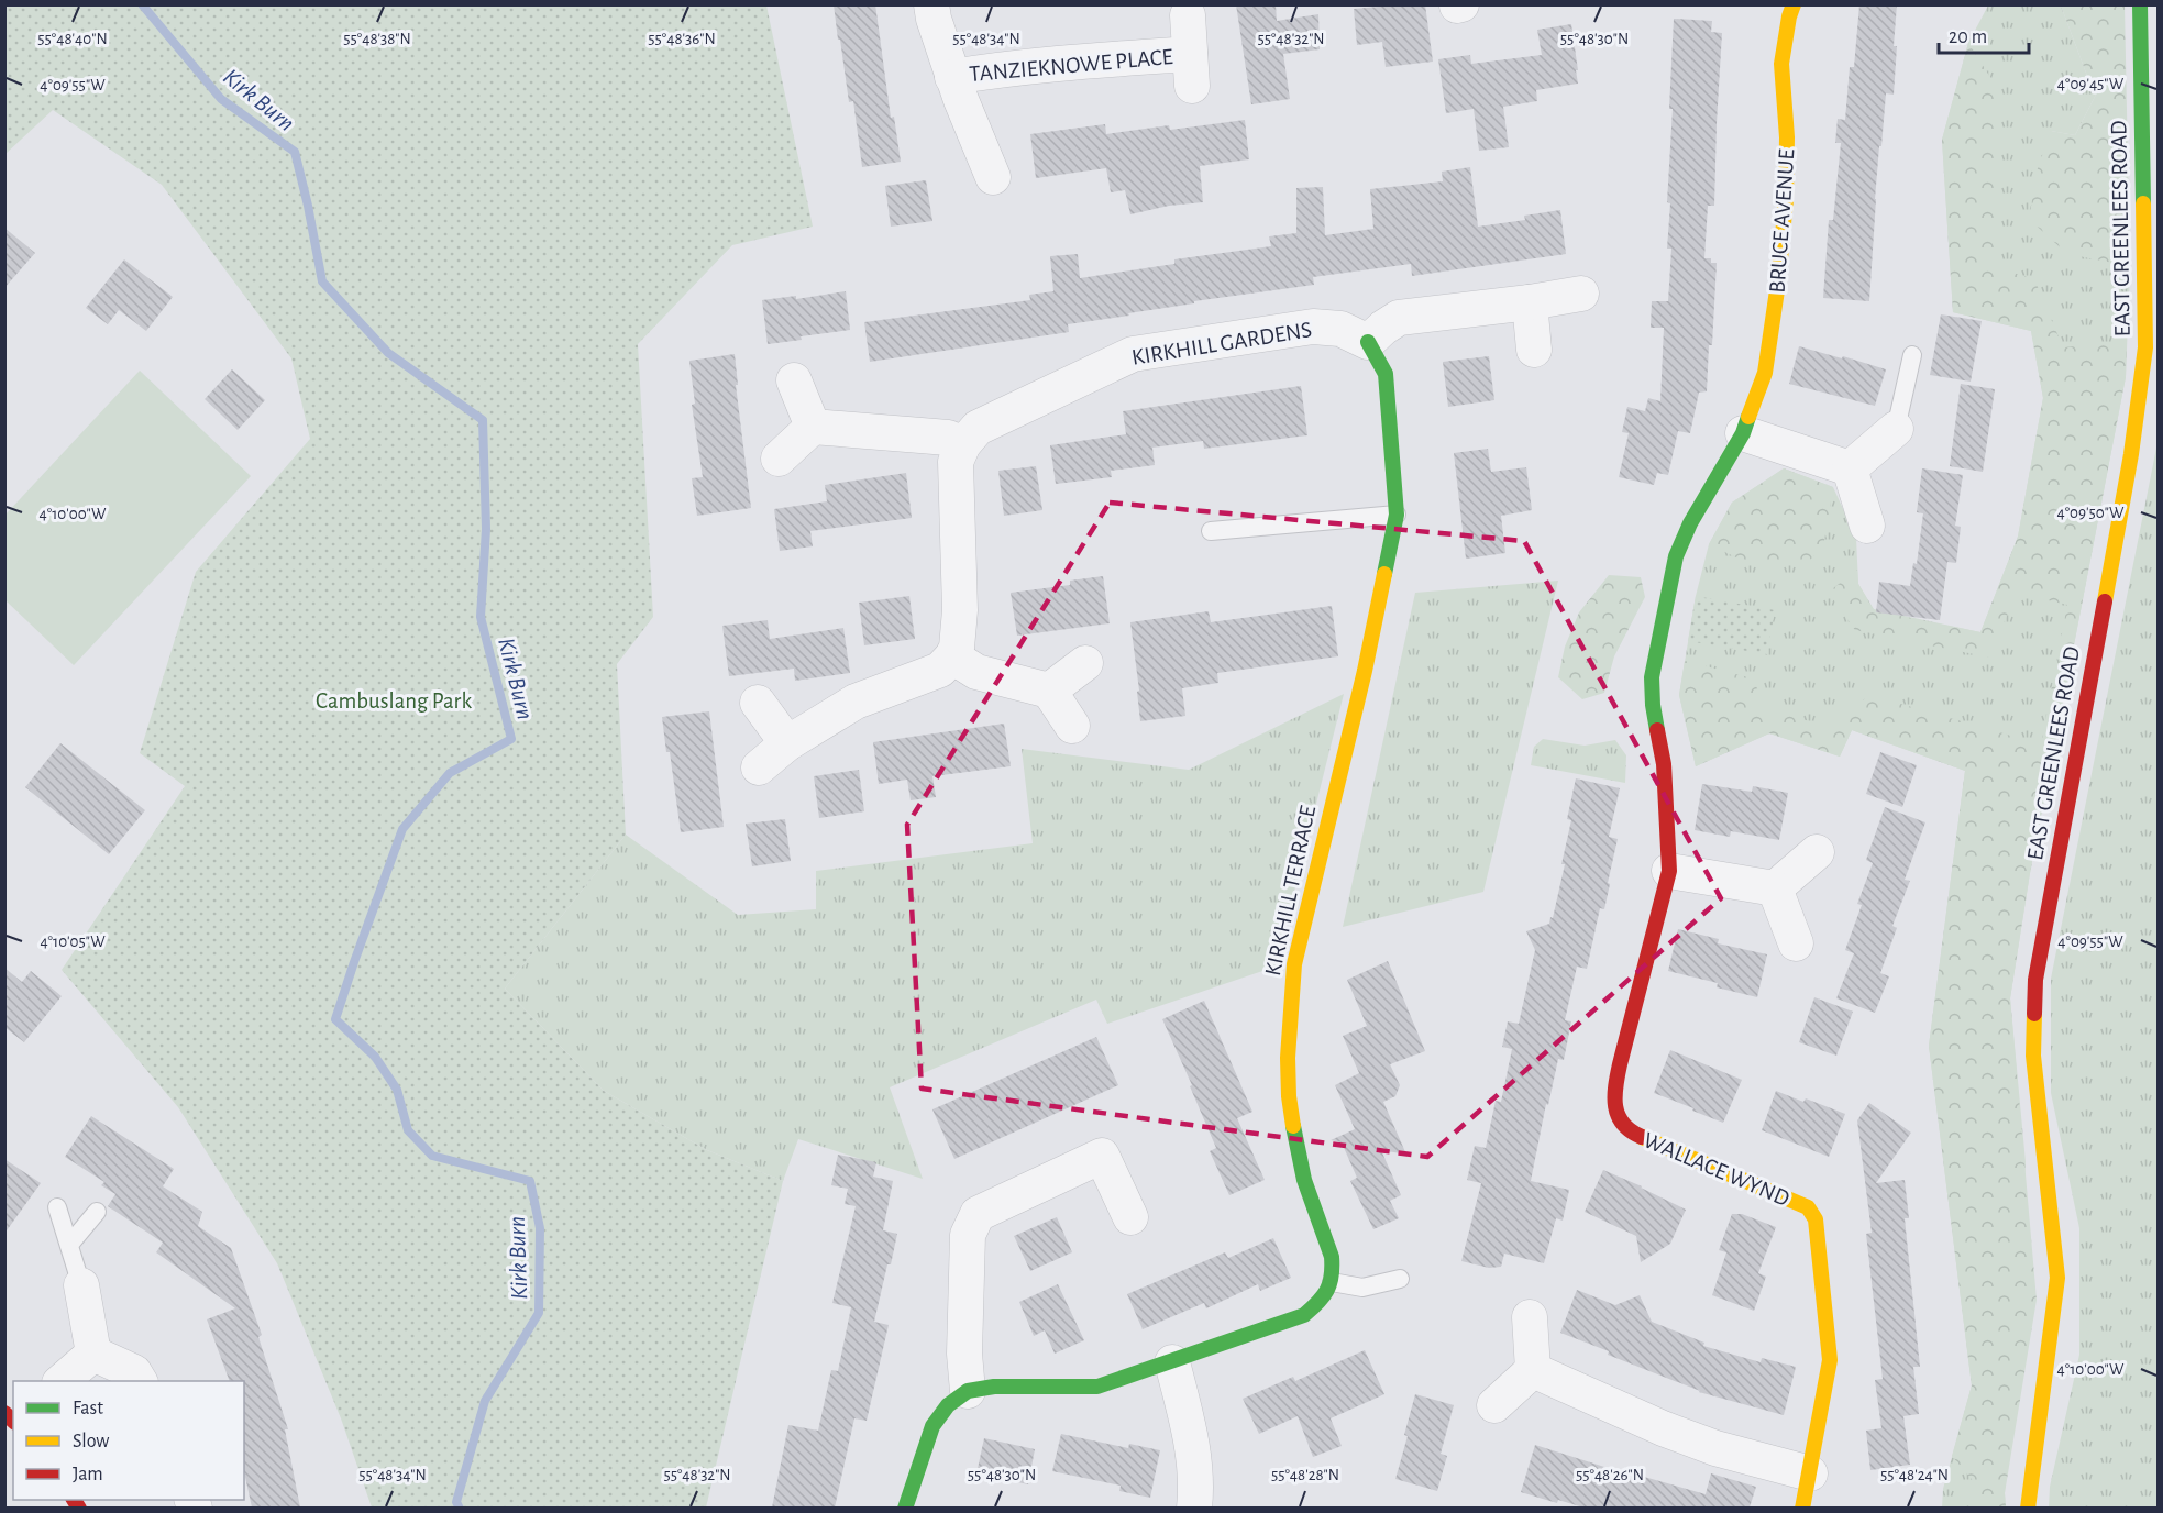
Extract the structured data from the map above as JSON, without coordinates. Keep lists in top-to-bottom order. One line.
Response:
{"streets":{"street":["TANZIEKNOWE PLACE","BRUCE AVENUE","EAST GREENLEES ROAD","KIRKHILL GARDENS","KIRKHILL TERRACE","WALLACE WYND"]},"crossings":[["BRUCE AVENUE","WALLACE WYND"],["KIRKHILL GARDENS","KIRKHILL TERRACE"]],"water":["Kirk Burn"],"parks":["Cambuslang Park"],"legend":["Fast","Slow","Jam"],"scale_bar":"20 m","coordinates":["55°48'40\"N","55°48'38\"N","55°48'36\"N","55°48'34\"N","55°48'32\"N","55°48'30\"N","4°09'45\"W","4°09'55\"W","4°09'50\"W","4°10'00\"W","4°10'05\"W","55°48'28\"N","55°48'26\"N","55°48'24\"N"]}
